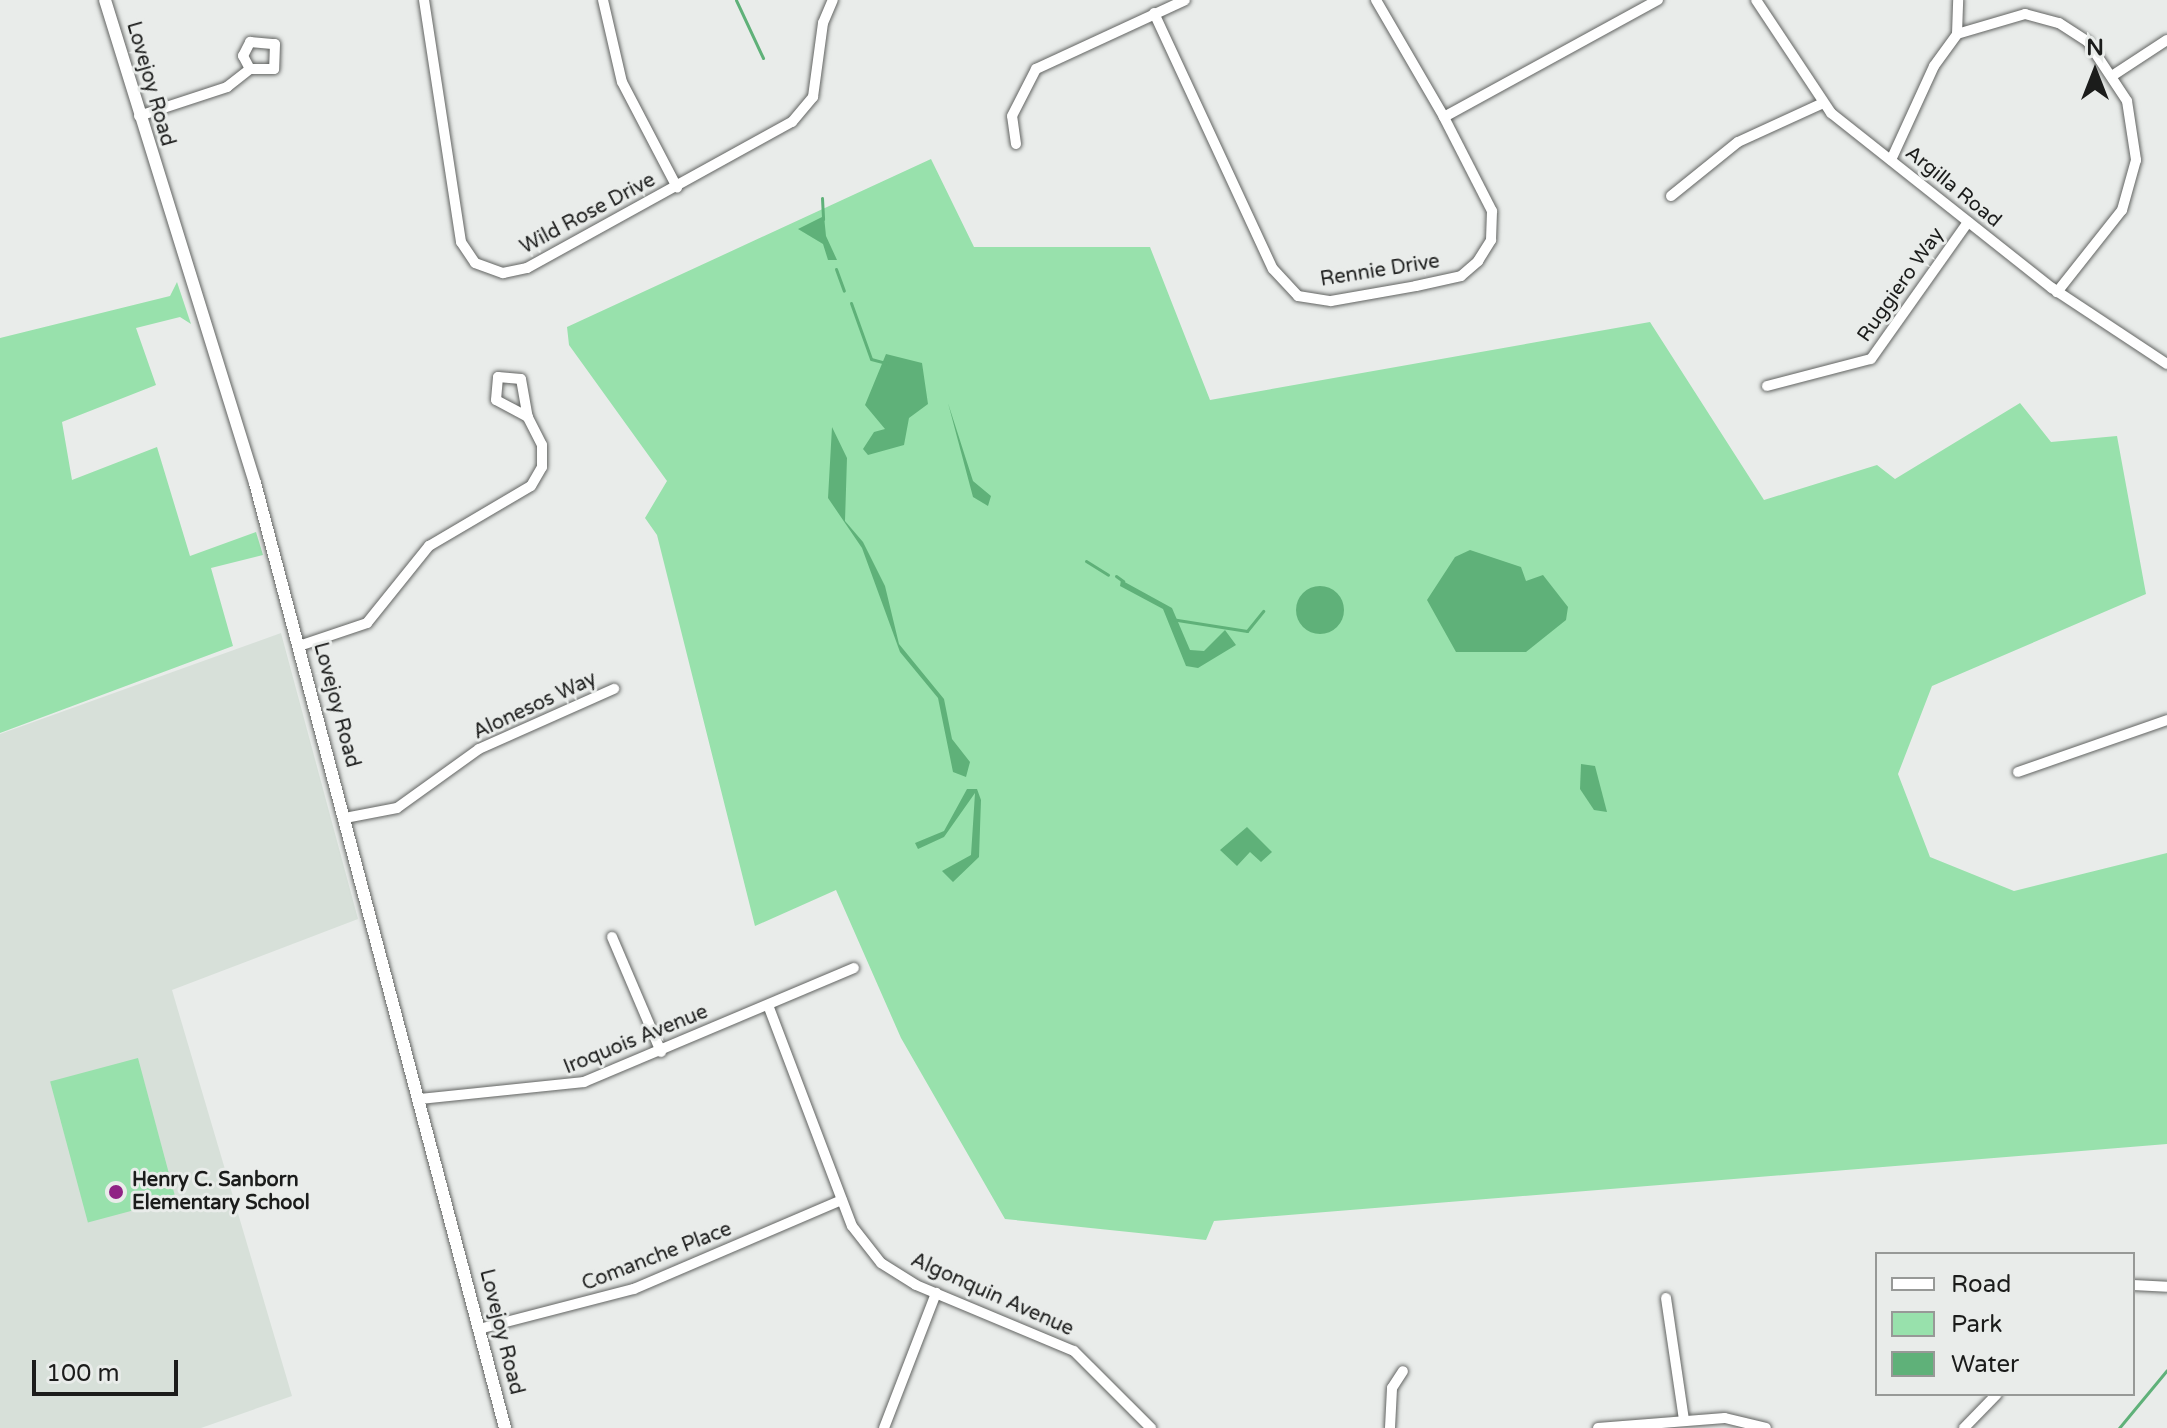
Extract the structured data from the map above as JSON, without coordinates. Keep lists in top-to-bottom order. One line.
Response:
{"streets":{"main road":["Lovejoy Road"],"street":["Argilla Road","Wild Rose Drive","Rennie Drive","Ruggiero Way","Alonesos Way","Iroquois Avenue","Comanche Place","Algonquin Avenue"]},"crossings":[["Lovejoy Road","Alonesos Way"],["Lovejoy Road","Iroquois Avenue"],["Lovejoy Road","Comanche Place"],["Argilla Road","Ruggiero Way"],["Iroquois Avenue","Algonquin Avenue"],["Comanche Place","Algonquin Avenue"]],"places":["Henry C. Sanborn Elementary School"],"legend":["Road","Park","Water"],"scale_bar":"100 m","north":"top"}
